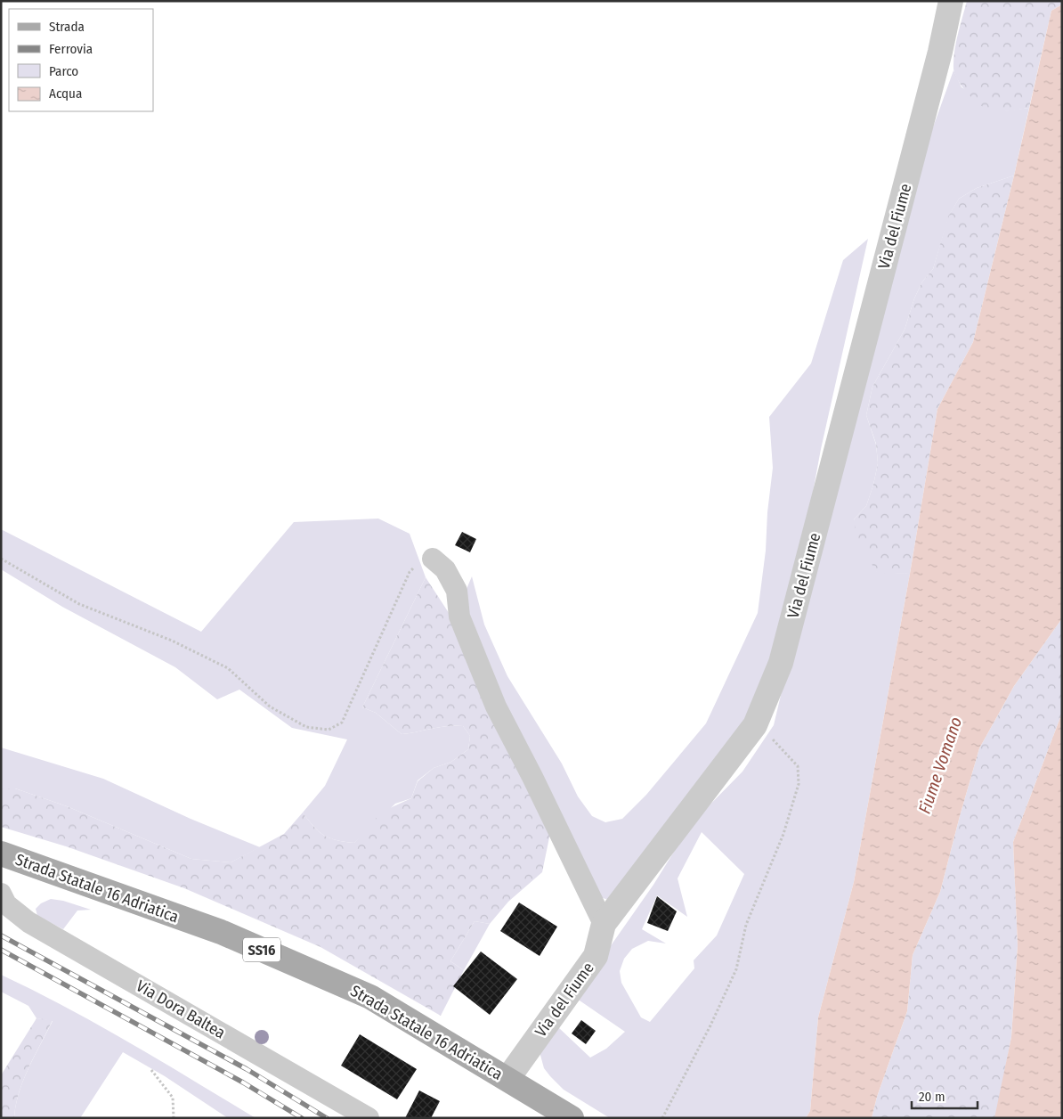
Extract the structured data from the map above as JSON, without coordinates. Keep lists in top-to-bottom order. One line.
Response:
{"streets":{"main road":["Strada Statale 16 Adriatica","SS16"],"street":["Via del Fiume","Via Dora Baltea"]},"crossings":[["Via del Fiume","Strada Statale 16 Adriatica"]],"water":["Fiume Vomano"],"legend":["Strada","Ferrovia","Parco","Acqua"],"scale_bar":"20 m"}
